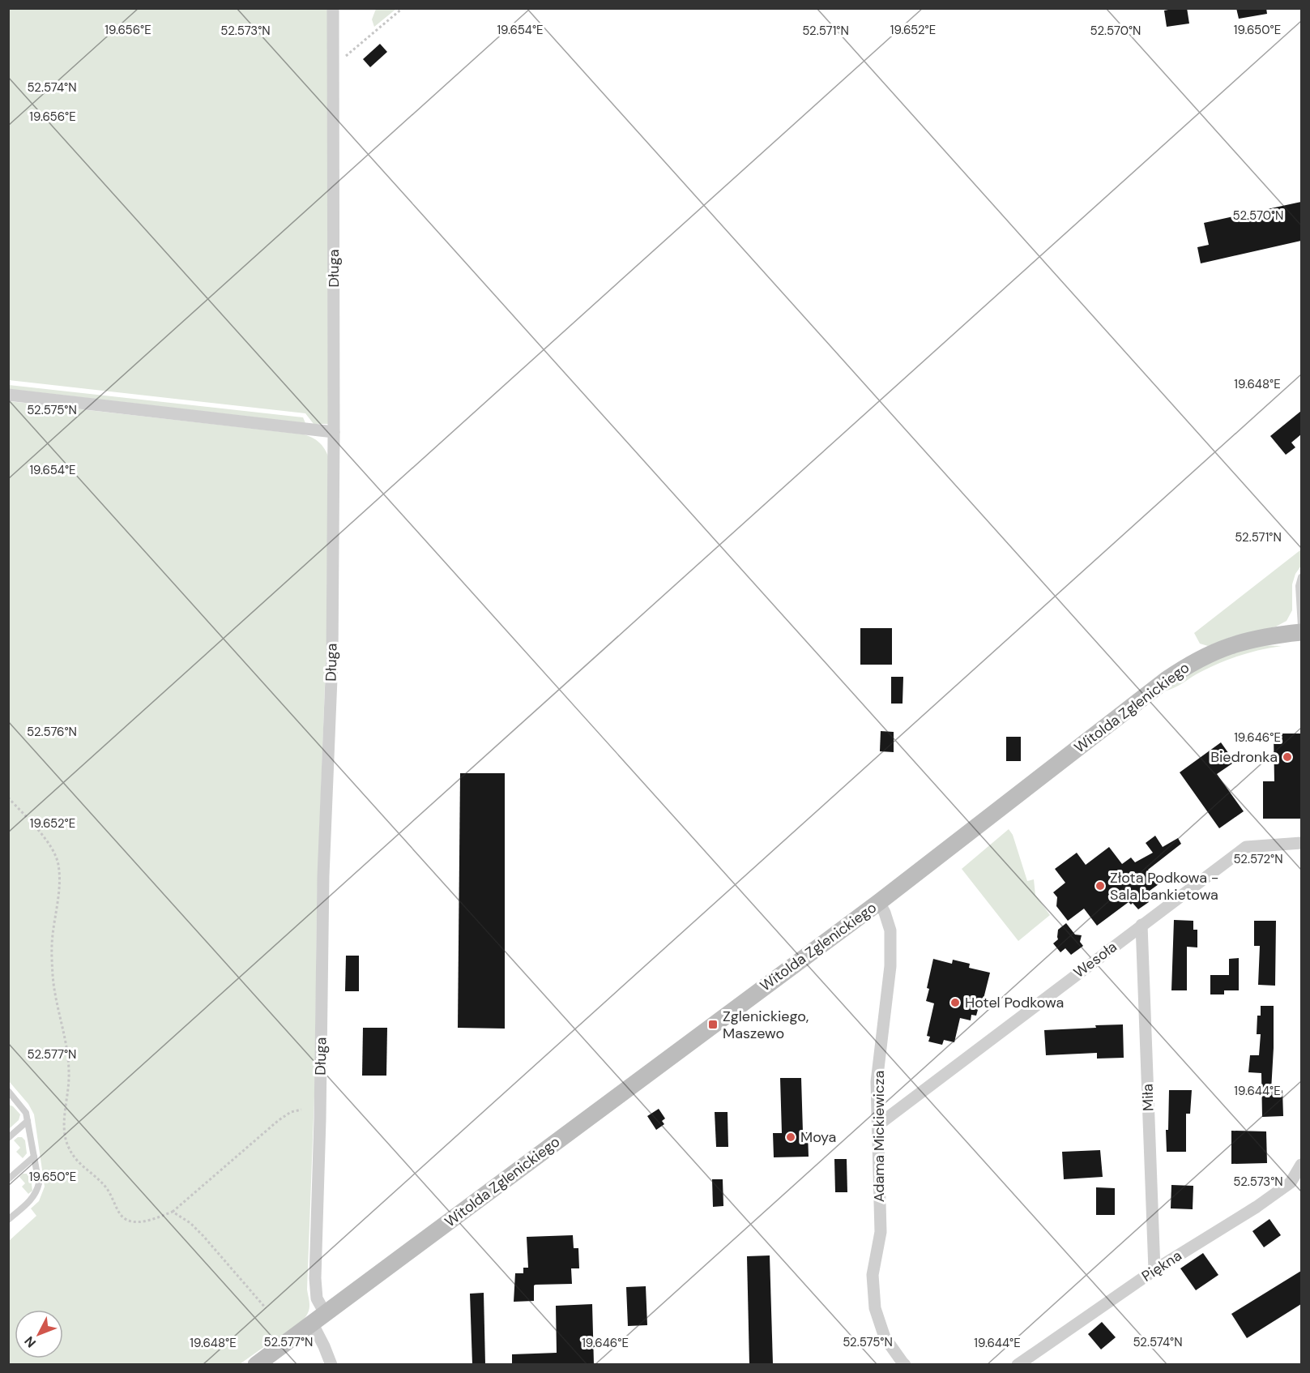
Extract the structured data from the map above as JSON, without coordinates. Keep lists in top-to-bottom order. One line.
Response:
{"streets":{"main road":["Witolda Zglenickiego"],"street":["Długa","Wesoła","Miła","Adama Mickiewicza","Piękna"]},"crossings":[["Długa","Witolda Zglenickiego"],["Witolda Zglenickiego","Adama Mickiewicza"],["Wesoła","Miła"],["Wesoła","Adama Mickiewicza"],["Miła","Piękna"]],"places":{"other":["Biedronka","Złota Podkowa - Sala bankietowa","Hotel Podkowa","Moya"],"transit":["Zglenickiego, Maszewo"]},"north":"bottom left","coordinates":["19.656°E","19.654°E","19.652°E","19.650°E","52.573°N","52.571°N","52.570°N","52.574°N","19.648°E","52.575°N","52.576°N","19.646°E","52.572°N","52.577°N","19.644°E"]}
